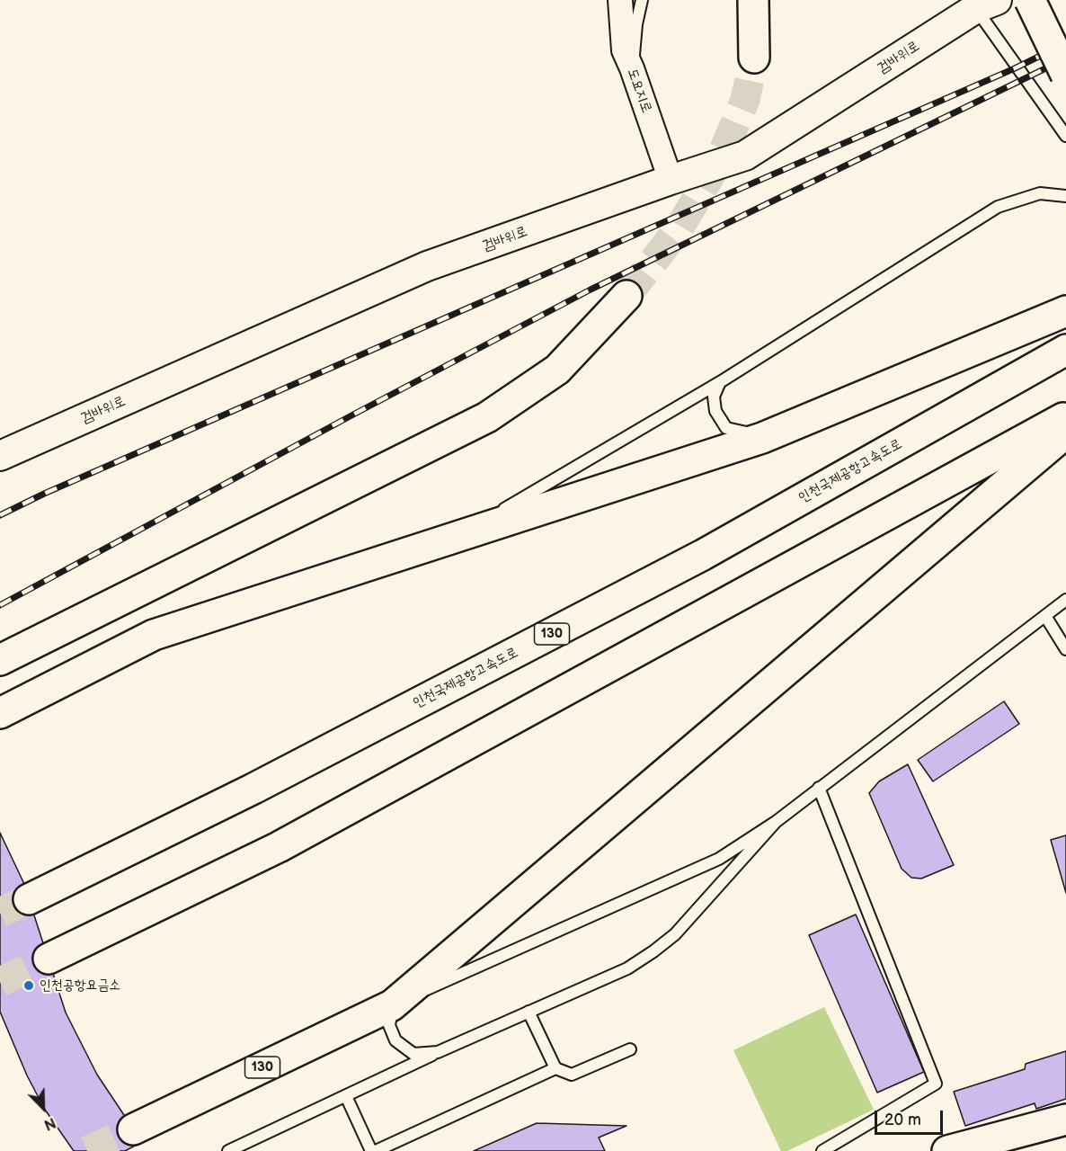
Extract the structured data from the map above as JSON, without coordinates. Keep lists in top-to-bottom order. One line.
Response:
{"streets":{"main road":["인천국제공항고속도로","130"],"street":["검바위로","도요지로"]},"crossings":[["검바위로","도요지로"]],"places":["인천공항요금소"],"scale_bar":"20 m","north":"bottom right"}
